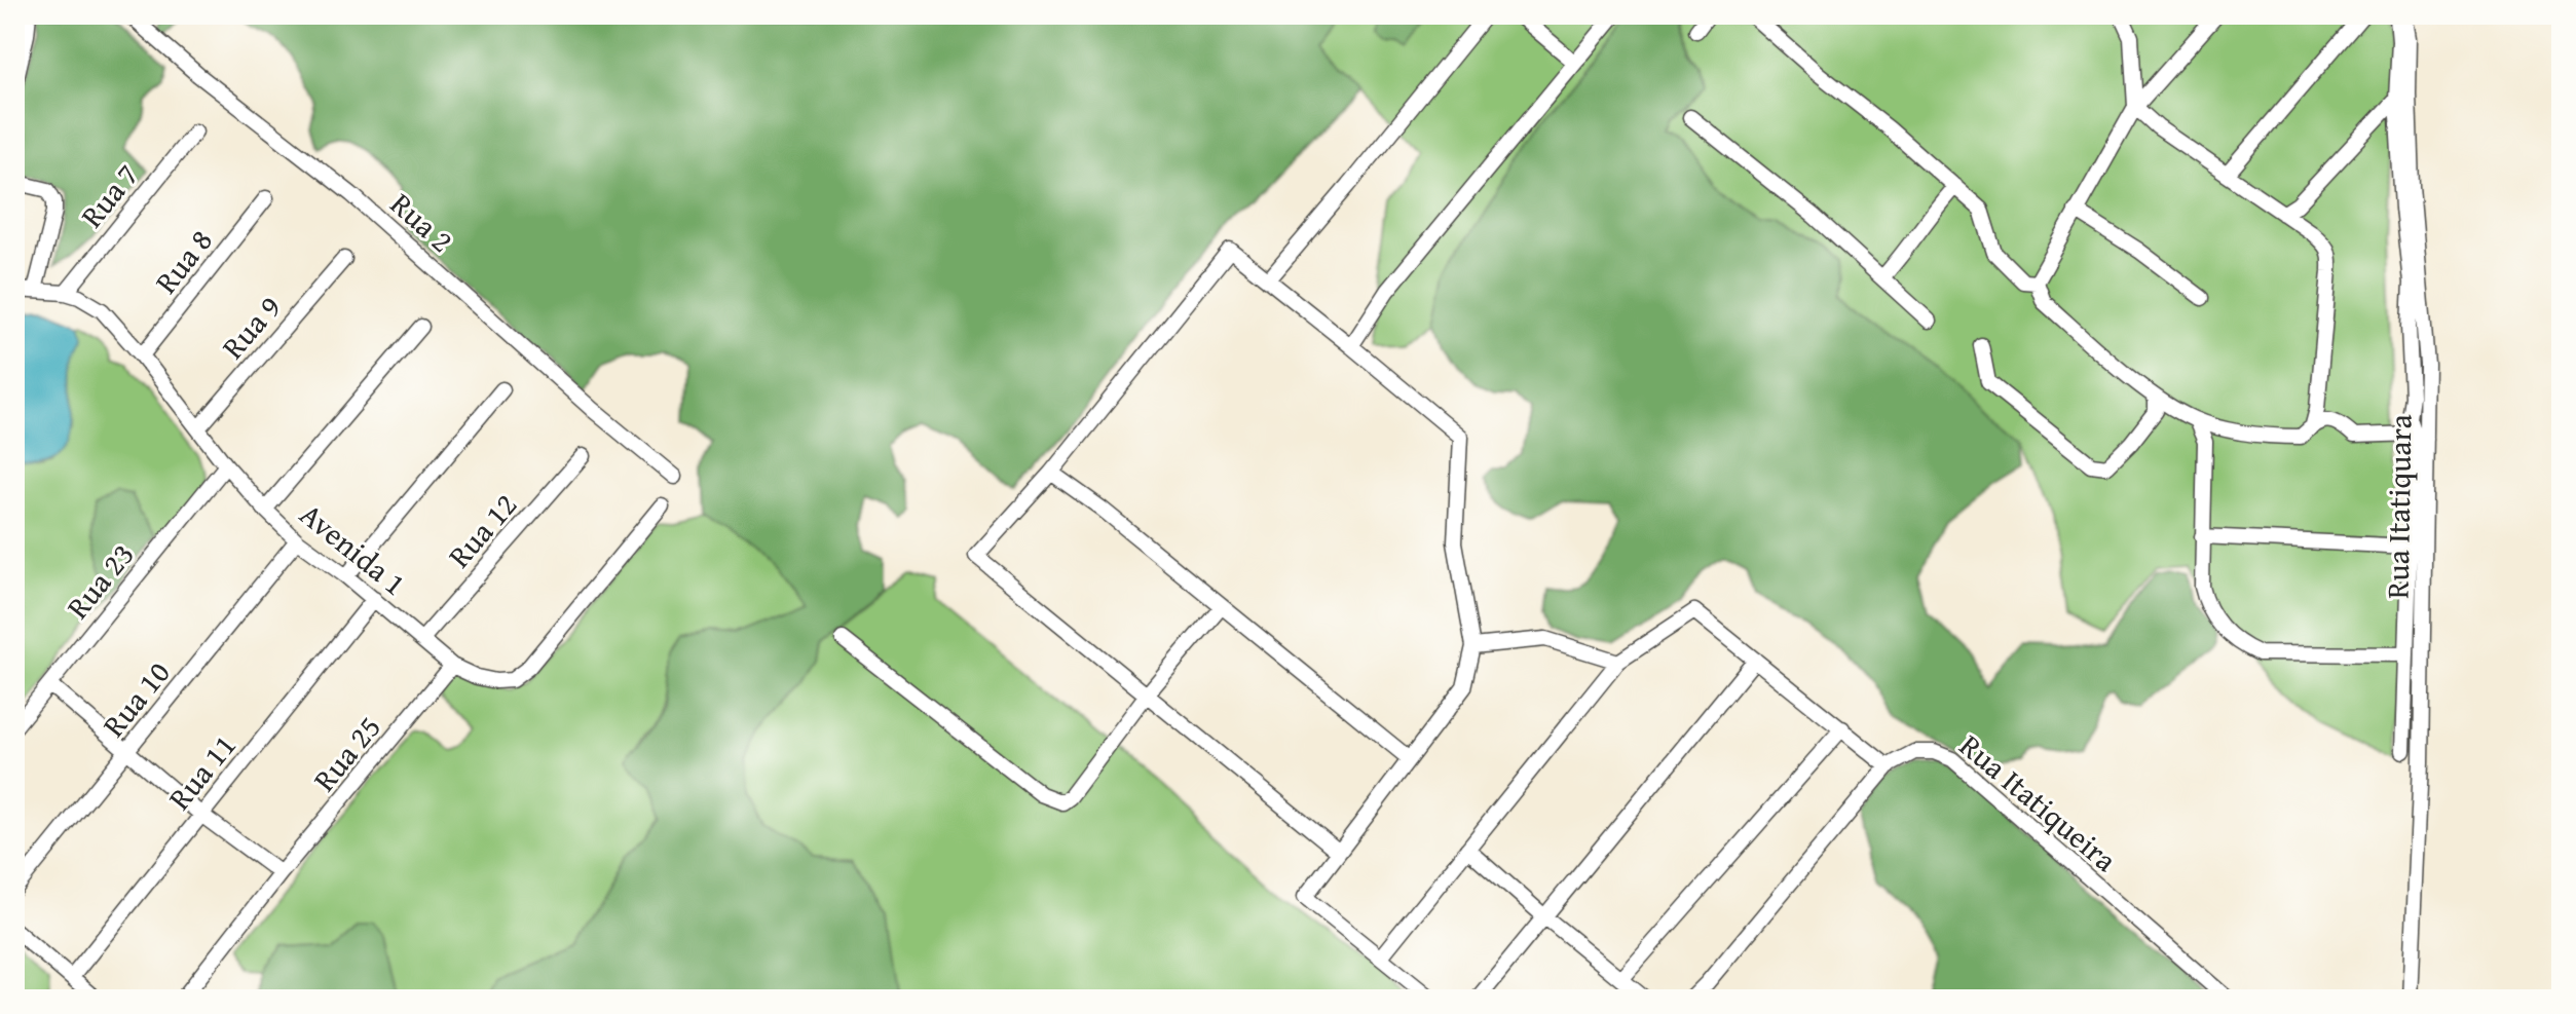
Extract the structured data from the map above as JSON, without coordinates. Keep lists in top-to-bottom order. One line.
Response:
{"streets":{"street":["Rua 7","Rua 2","Rua 8","Rua 9","Rua Itatiquara","Rua 12","Avenida 1","Rua 23","Rua 10","Rua 25","Rua 11","Rua Itatiqueira"]},"crossings":[["Rua 7","Avenida 1"],["Rua 8","Avenida 1"],["Rua 9","Avenida 1"],["Rua 12","Avenida 1"],["Avenida 1","Rua 23"],["Avenida 1","Rua 10"],["Avenida 1","Rua 25"],["Avenida 1","Rua 11"]]}
